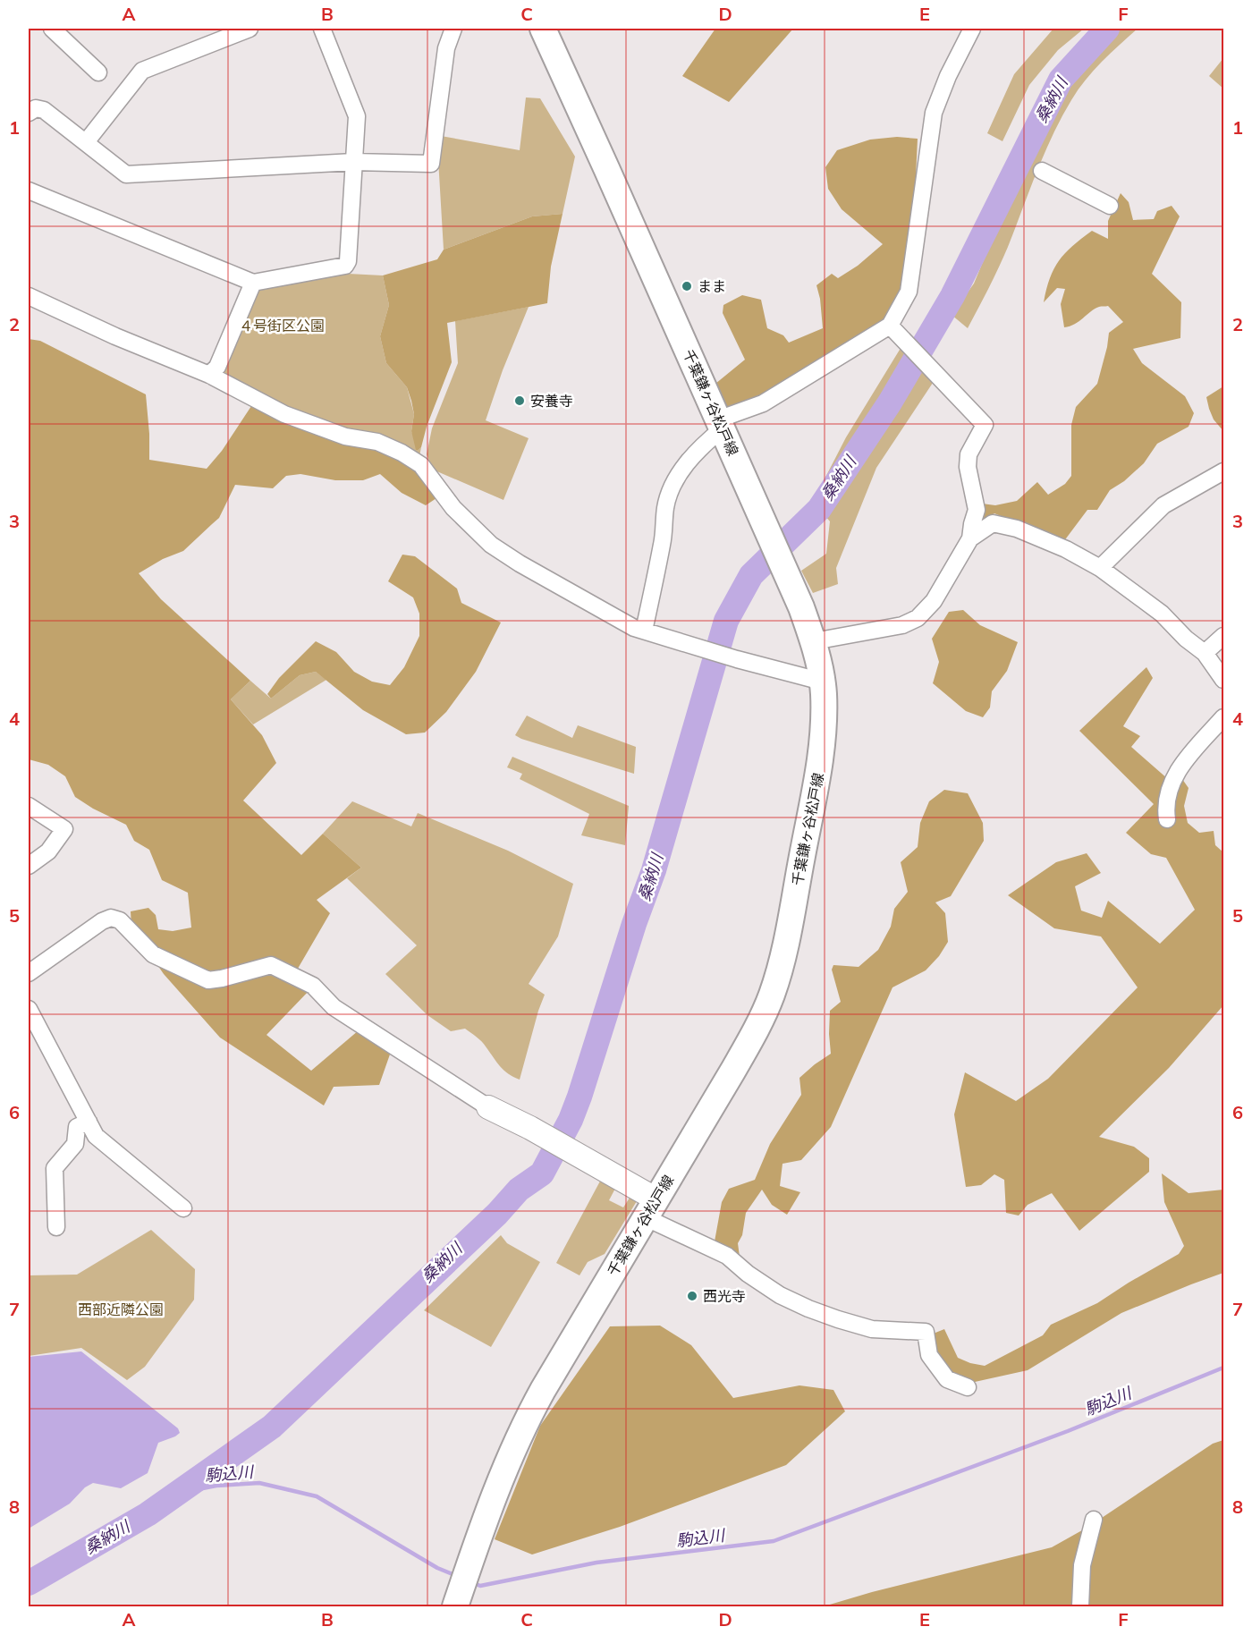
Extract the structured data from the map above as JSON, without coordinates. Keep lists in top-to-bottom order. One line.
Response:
{"streets":{"main road":["千葉鎌ヶ谷松戸線"]},"water":["桑納川","駒込川"],"parks":["４号街区公園","西部近隣公園"],"places":["まま","安養寺","西光寺"],"grid":{"columns":["A","B","C","D","E","F"],"rows":["1","2","3","4","5","6","7","8"]}}
